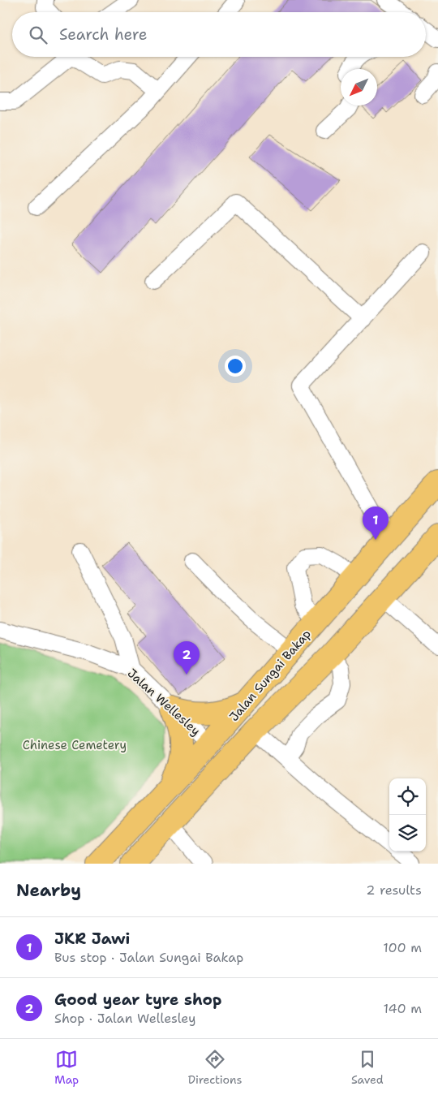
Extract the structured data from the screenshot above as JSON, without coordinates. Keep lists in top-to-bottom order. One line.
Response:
{"streets":{"highway":["Jalan Sungai Bakap"],"street":["Jalan Wellesley"]},"crossings":[["Jalan Sungai Bakap","Jalan Wellesley"]],"parks":["Chinese Cemetery"],"north":"bottom left","page":{"search":"Search here","pins":["1","2"],"heading":["Nearby","2 results"],"list":[{"mark":"1","name":"JKR Jawi","note":"Bus stop · Jalan Sungai Bakap","value":"100 m"},{"mark":"2","name":"Good year tyre shop","note":"Shop · Jalan Wellesley","value":"140 m"}],"nav":["Map","Directions","Saved"]}}
